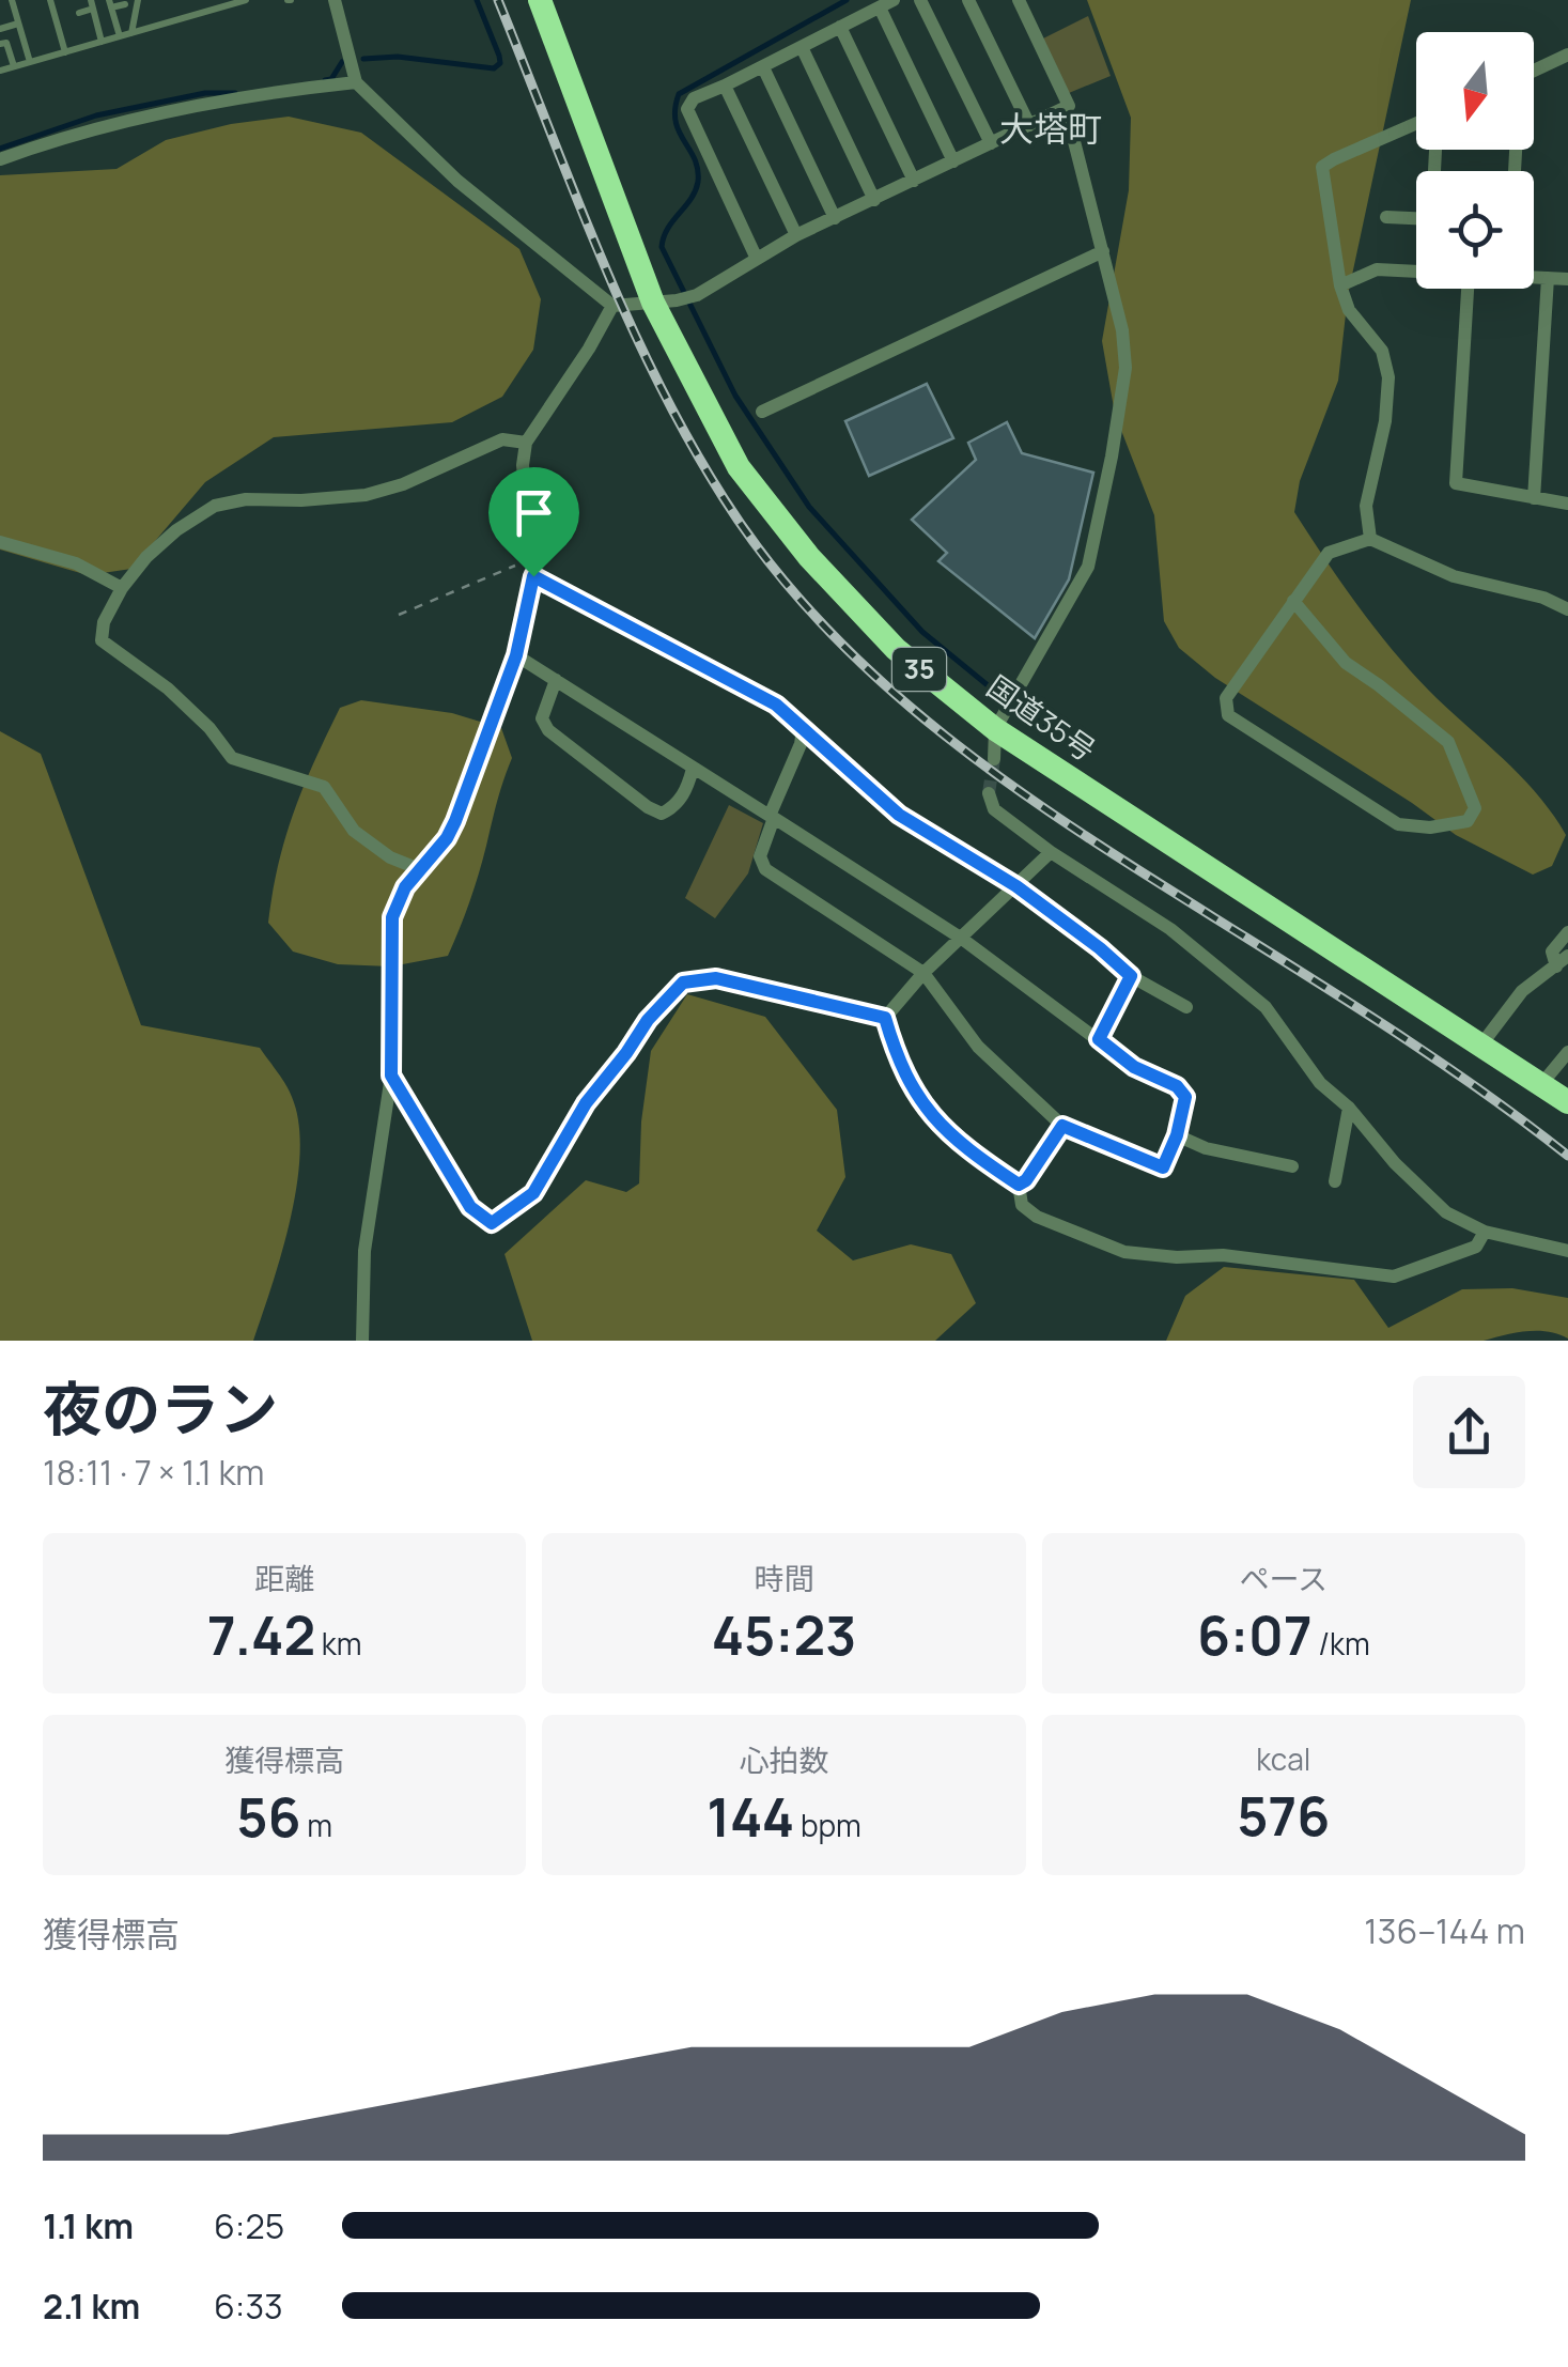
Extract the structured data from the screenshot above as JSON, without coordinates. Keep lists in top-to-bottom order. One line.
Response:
{"streets":{"highway":["35","国道35号"]},"districts":["大塔町"],"north":"bottom","page":{"heading":["夜のラン","18:11 · 7 × 1.1 km"],"stats":[["距離","7.42 km"],["時間","45:23"],["ペース","6:07 /km"],["獲得標高","56 m"],["心拍数","144 bpm"],["kcal","576"]],"chart":["獲得標高","136–144 m"],"list":[{"name":"1.1 km","note":"6:25"},{"name":"2.1 km","note":"6:33"}]}}
